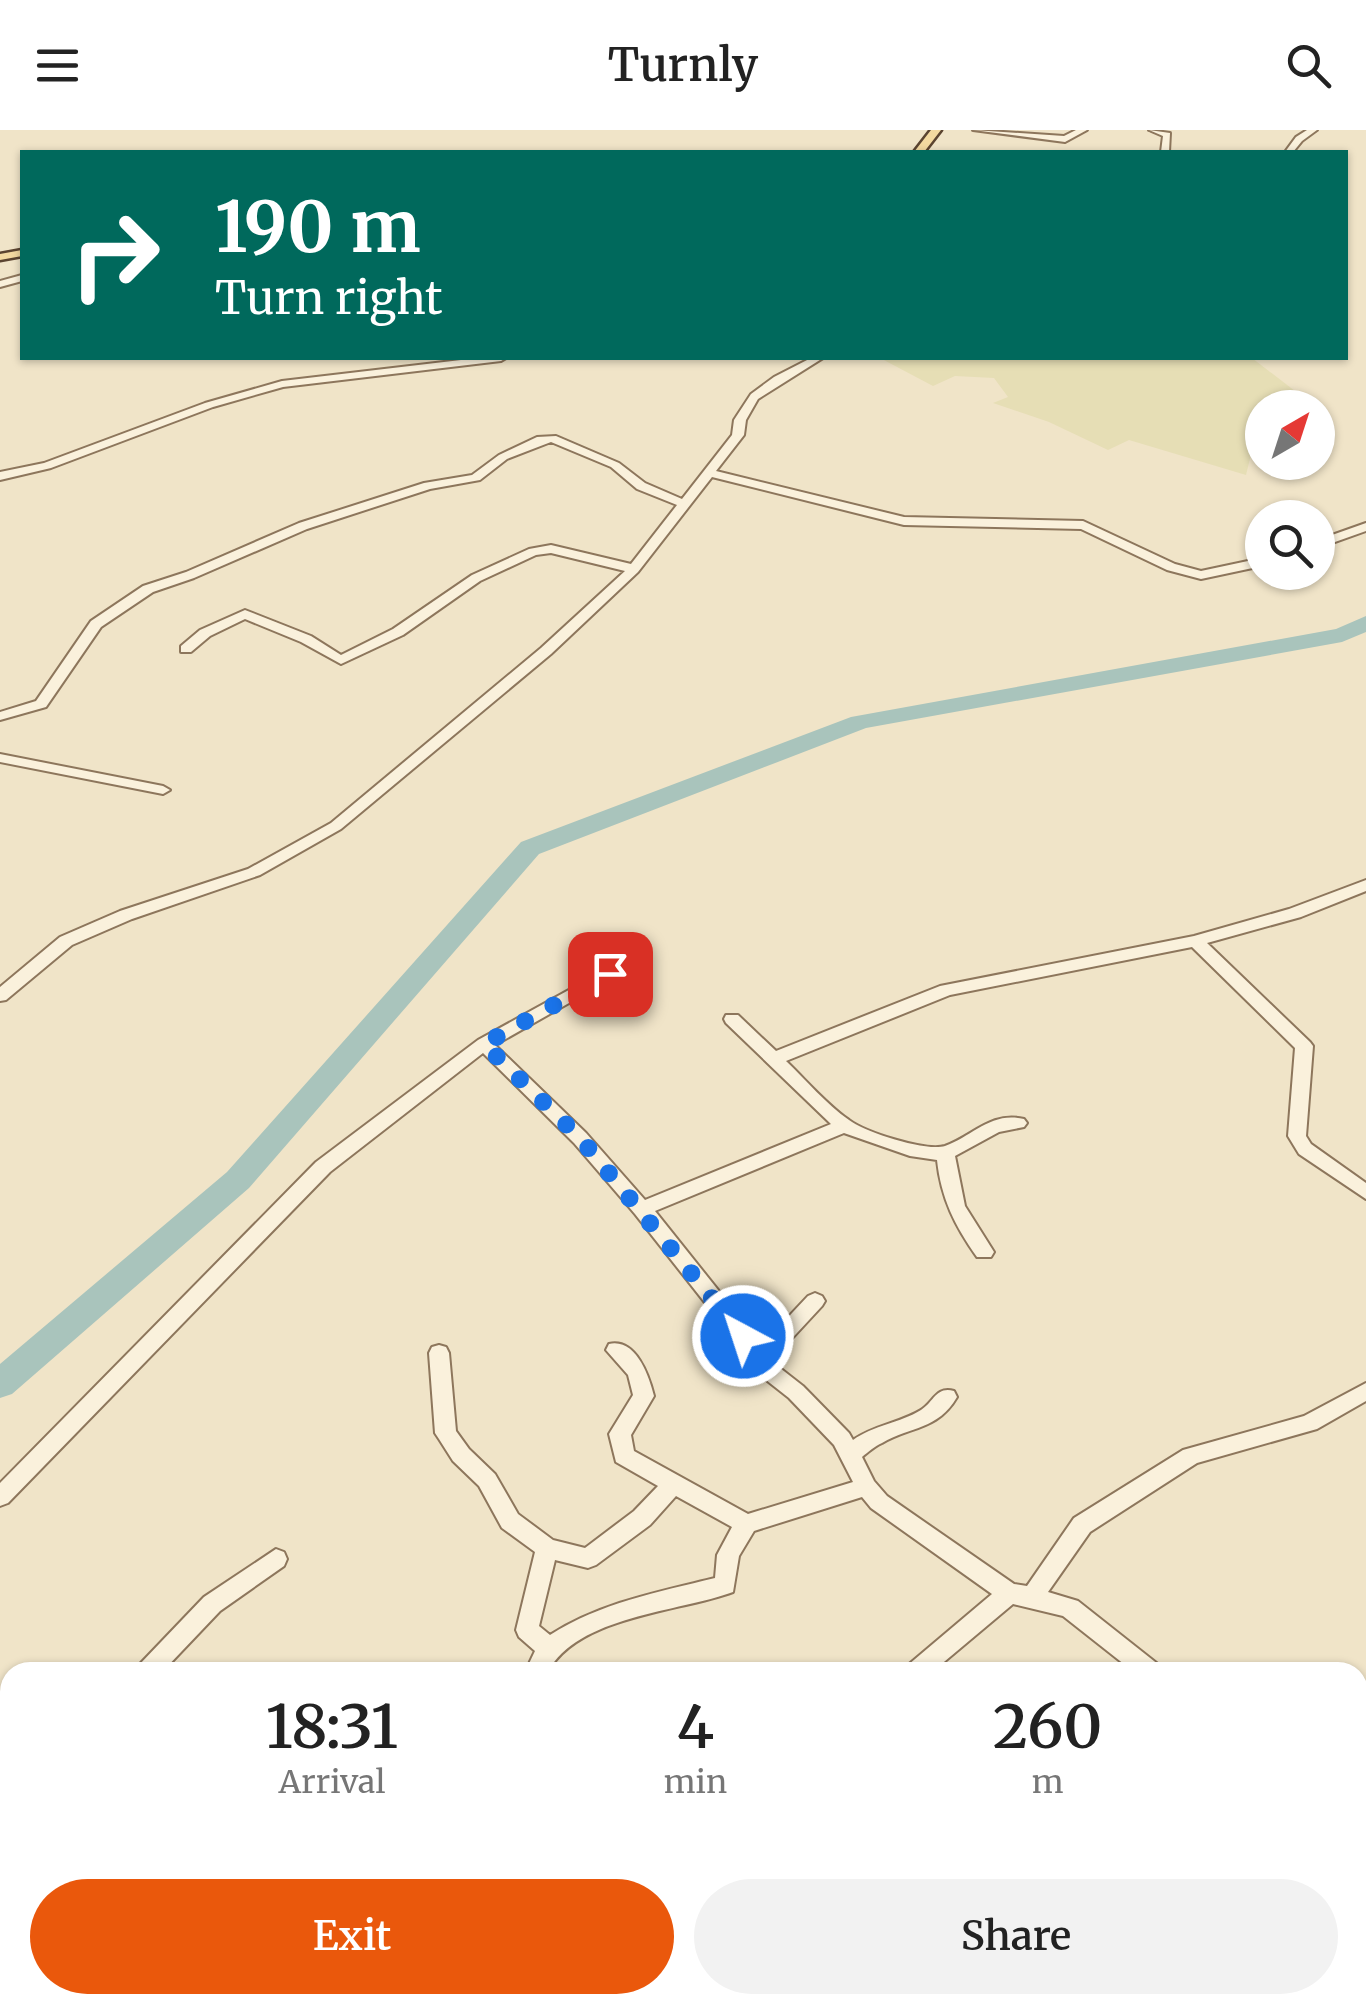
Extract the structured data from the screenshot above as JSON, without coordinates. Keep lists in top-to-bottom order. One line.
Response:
{"north":"top right","page":{"header":"Turnly","turn":["190 m","Turn right"],"eta":["18:31","Arrival","4","min","260","m"],"buttons":["Exit","Share"]}}
